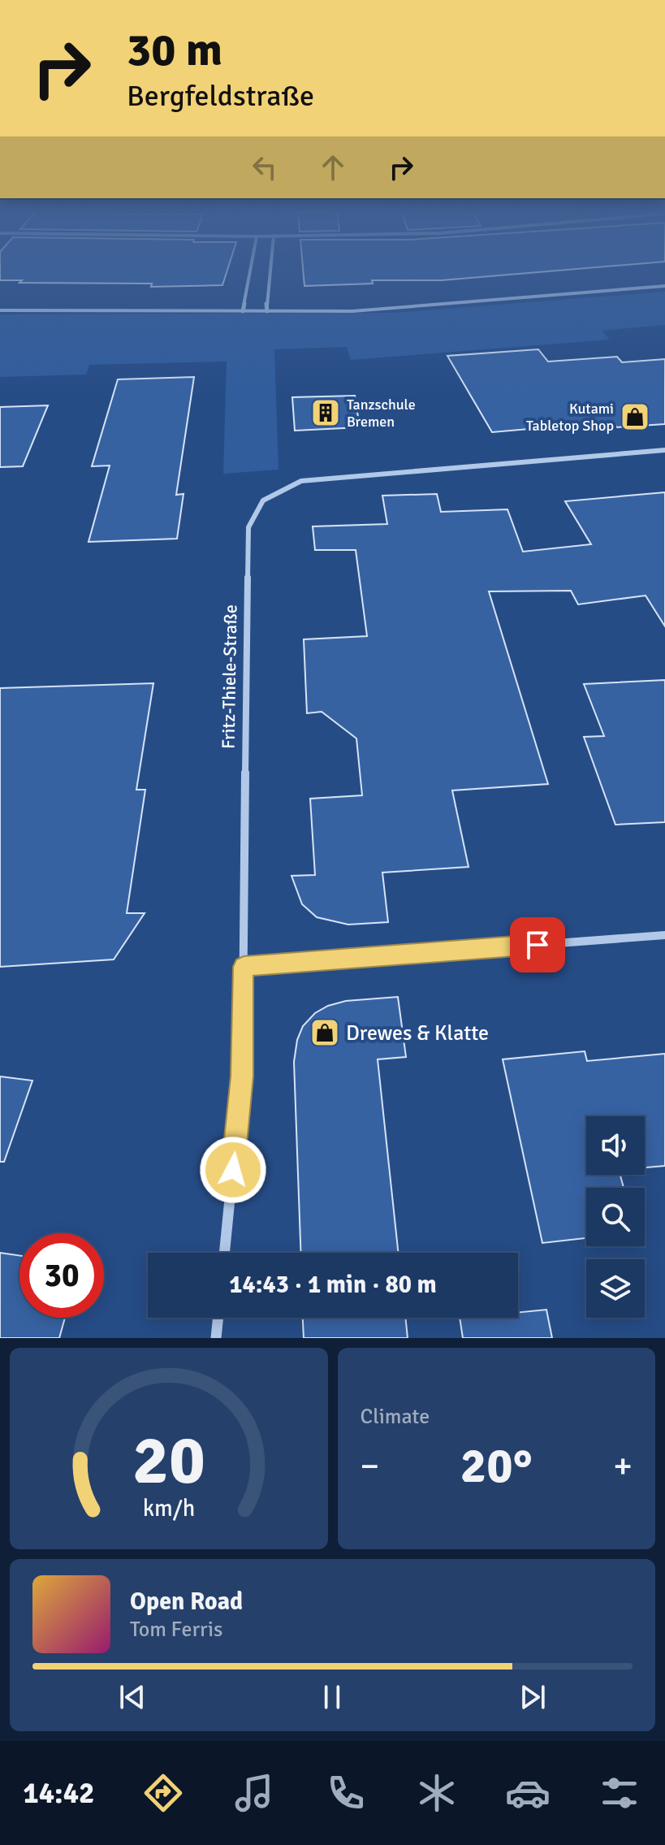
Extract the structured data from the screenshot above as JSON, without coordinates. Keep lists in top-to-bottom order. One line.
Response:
{"streets":{"street":["Fritz-Thiele-Straße"]},"places":{"building":["Tanzschule Bremen"],"shop":["Kutami Tabletop Shop","Drewes & Klatte"]},"page":{"turn":["30 m","Bergfeldstraße"],"limit":"30","trip":"14:43 · 1 min · 80 m","tile":"Climate","heat":["−","20°","+"],"song":["Open Road","Tom Ferris"],"tabs":"14:42","gauge":["20","km/h"]}}
